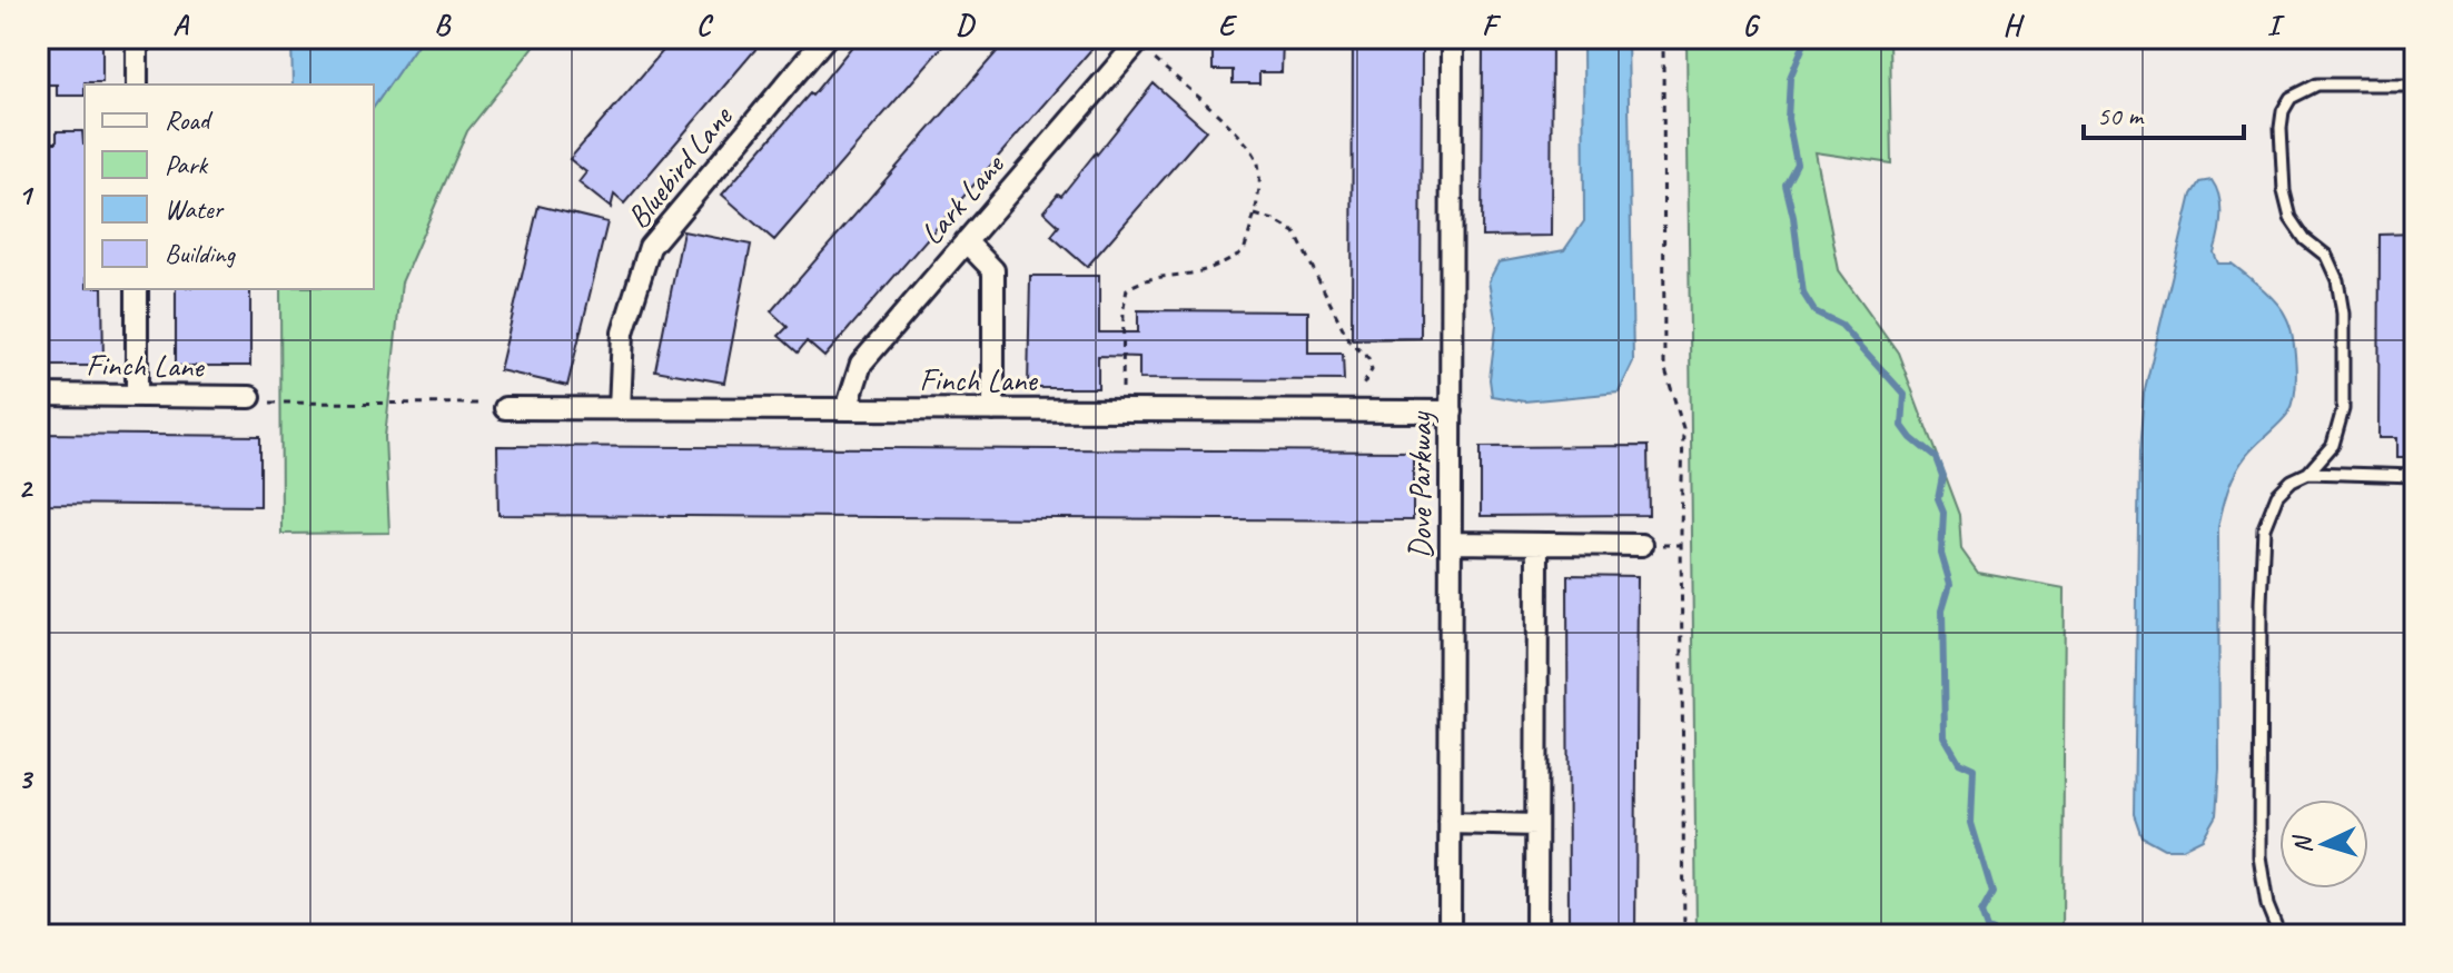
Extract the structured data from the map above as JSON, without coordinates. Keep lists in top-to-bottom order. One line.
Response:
{"streets":{"street":["Bluebird Lane","Lark Lane","Finch Lane","Dove Parkway"]},"crossings":[["Bluebird Lane","Finch Lane"],["Lark Lane","Finch Lane"],["Finch Lane","Dove Parkway"]],"legend":["Road","Park","Water","Building"],"scale_bar":"50 m","north":"left","grid":{"columns":["A","B","C","D","E","F","G","H","I"],"rows":["1","2","3"]}}
